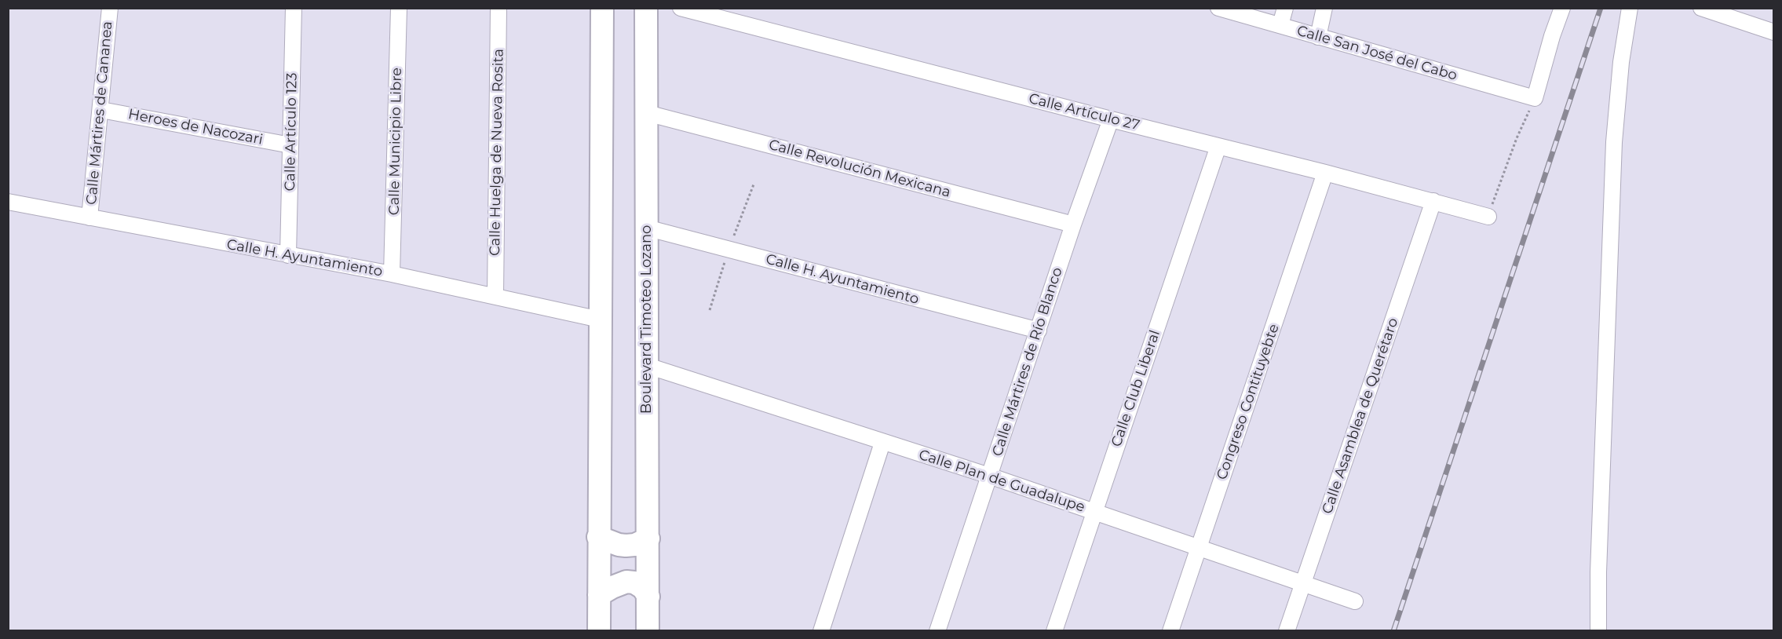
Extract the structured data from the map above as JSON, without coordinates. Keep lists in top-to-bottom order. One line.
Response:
{"streets":{"main road":["Boulevard Timoteo Lozano"],"street":["Calle San José del Cabo","Calle Artículo 27","Calle Mártires de Cananea","Heroes de Nacozari","Calle Artículo 123","Calle Municipio Libre","Calle Huelga de Nueva Rosita","Calle Revolución Mexicana","Calle H. Ayuntamiento","Calle Mártires de Río Blanco","Calle Club Liberal","Congreso Contituyebte","Calle Asamblea de Querétaro","Calle Plan de Guadalupe"]},"crossings":[["Calle Artículo 27","Calle Mártires de Río Blanco"],["Calle Artículo 27","Calle Club Liberal"],["Calle Artículo 27","Congreso Contituyebte"],["Calle Artículo 27","Calle Asamblea de Querétaro"],["Calle Mártires de Cananea","Heroes de Nacozari"],["Calle Mártires de Cananea","Calle H. Ayuntamiento"],["Heroes de Nacozari","Calle Artículo 123"],["Calle Artículo 123","Calle H. Ayuntamiento"],["Calle Municipio Libre","Calle H. Ayuntamiento"],["Calle Huelga de Nueva Rosita","Calle H. Ayuntamiento"],["Calle Revolución Mexicana","Boulevard Timoteo Lozano"],["Calle Revolución Mexicana","Calle Mártires de Río Blanco"],["Calle H. Ayuntamiento","Boulevard Timoteo Lozano"],["Calle H. Ayuntamiento","Calle Mártires de Río Blanco"],["Boulevard Timoteo Lozano","Calle Plan de Guadalupe"],["Calle Mártires de Río Blanco","Calle Plan de Guadalupe"],["Calle Club Liberal","Calle Plan de Guadalupe"],["Congreso Contituyebte","Calle Plan de Guadalupe"],["Calle Asamblea de Querétaro","Calle Plan de Guadalupe"]]}
